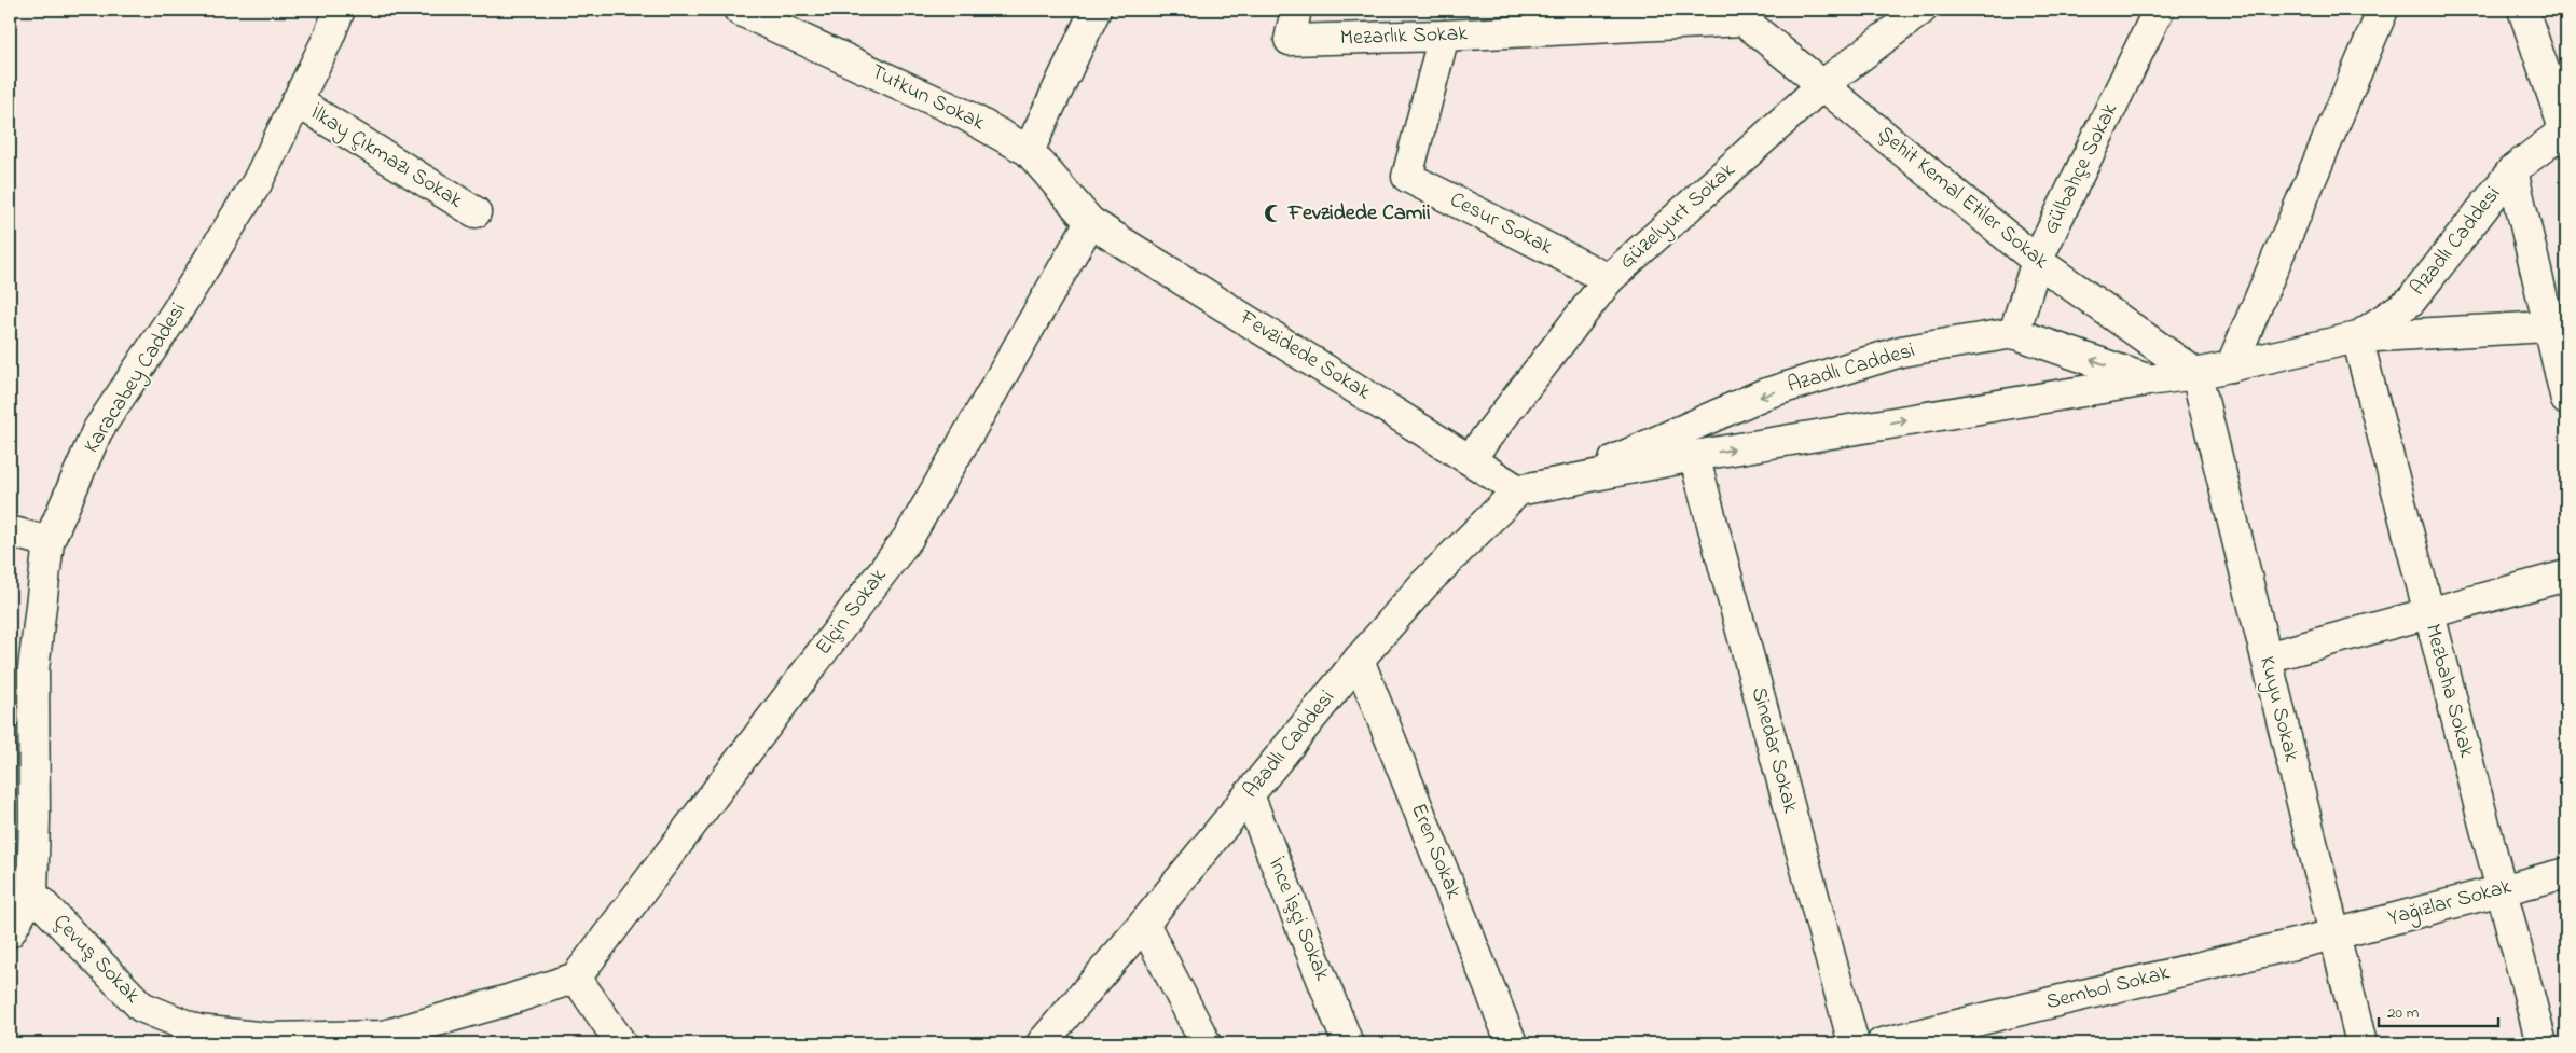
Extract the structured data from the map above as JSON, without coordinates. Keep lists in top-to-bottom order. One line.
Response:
{"streets":{"street":["Mezarlık Sokak","Tutkun Sokak","İlkay Çıkmazı Sokak","Gülbahçe Sokak","Şehit Kemal Etiler Sokak","Güzelyurt Sokak","Cesur Sokak","Azadlı Caddesi","Fevzidede Sokak","Karacabey Caddesi","Elçin Sokak","Mezbaha Sokak","Kuyu Sokak","Sinedar Sokak","Eren Sokak","Yağızlar Sokak","İnce İşçi Sokak","Çevuş Sokak","Sembol Sokak"]},"crossings":[["Mezarlık Sokak","Şehit Kemal Etiler Sokak"],["Mezarlık Sokak","Cesur Sokak"],["Tutkun Sokak","Fevzidede Sokak"],["Tutkun Sokak","Elçin Sokak"],["İlkay Çıkmazı Sokak","Karacabey Caddesi"],["Gülbahçe Sokak","Şehit Kemal Etiler Sokak"],["Gülbahçe Sokak","Azadlı Caddesi"],["Şehit Kemal Etiler Sokak","Güzelyurt Sokak"],["Şehit Kemal Etiler Sokak","Azadlı Caddesi"],["Şehit Kemal Etiler Sokak","Kuyu Sokak"],["Güzelyurt Sokak","Cesur Sokak"],["Güzelyurt Sokak","Fevzidede Sokak"],["Azadlı Caddesi","Fevzidede Sokak"],["Azadlı Caddesi","Mezbaha Sokak"],["Azadlı Caddesi","Kuyu Sokak"],["Azadlı Caddesi","Sinedar Sokak"],["Azadlı Caddesi","Eren Sokak"],["Azadlı Caddesi","İnce İşçi Sokak"],["Fevzidede Sokak","Elçin Sokak"],["Karacabey Caddesi","Çevuş Sokak"],["Elçin Sokak","Çevuş Sokak"],["Mezbaha Sokak","Yağızlar Sokak"],["Kuyu Sokak","Yağızlar Sokak"],["Kuyu Sokak","Sembol Sokak"],["Yağızlar Sokak","Sembol Sokak"]],"places":{"mosque":["Fevzidede Camii"]},"scale_bar":"20 m"}
